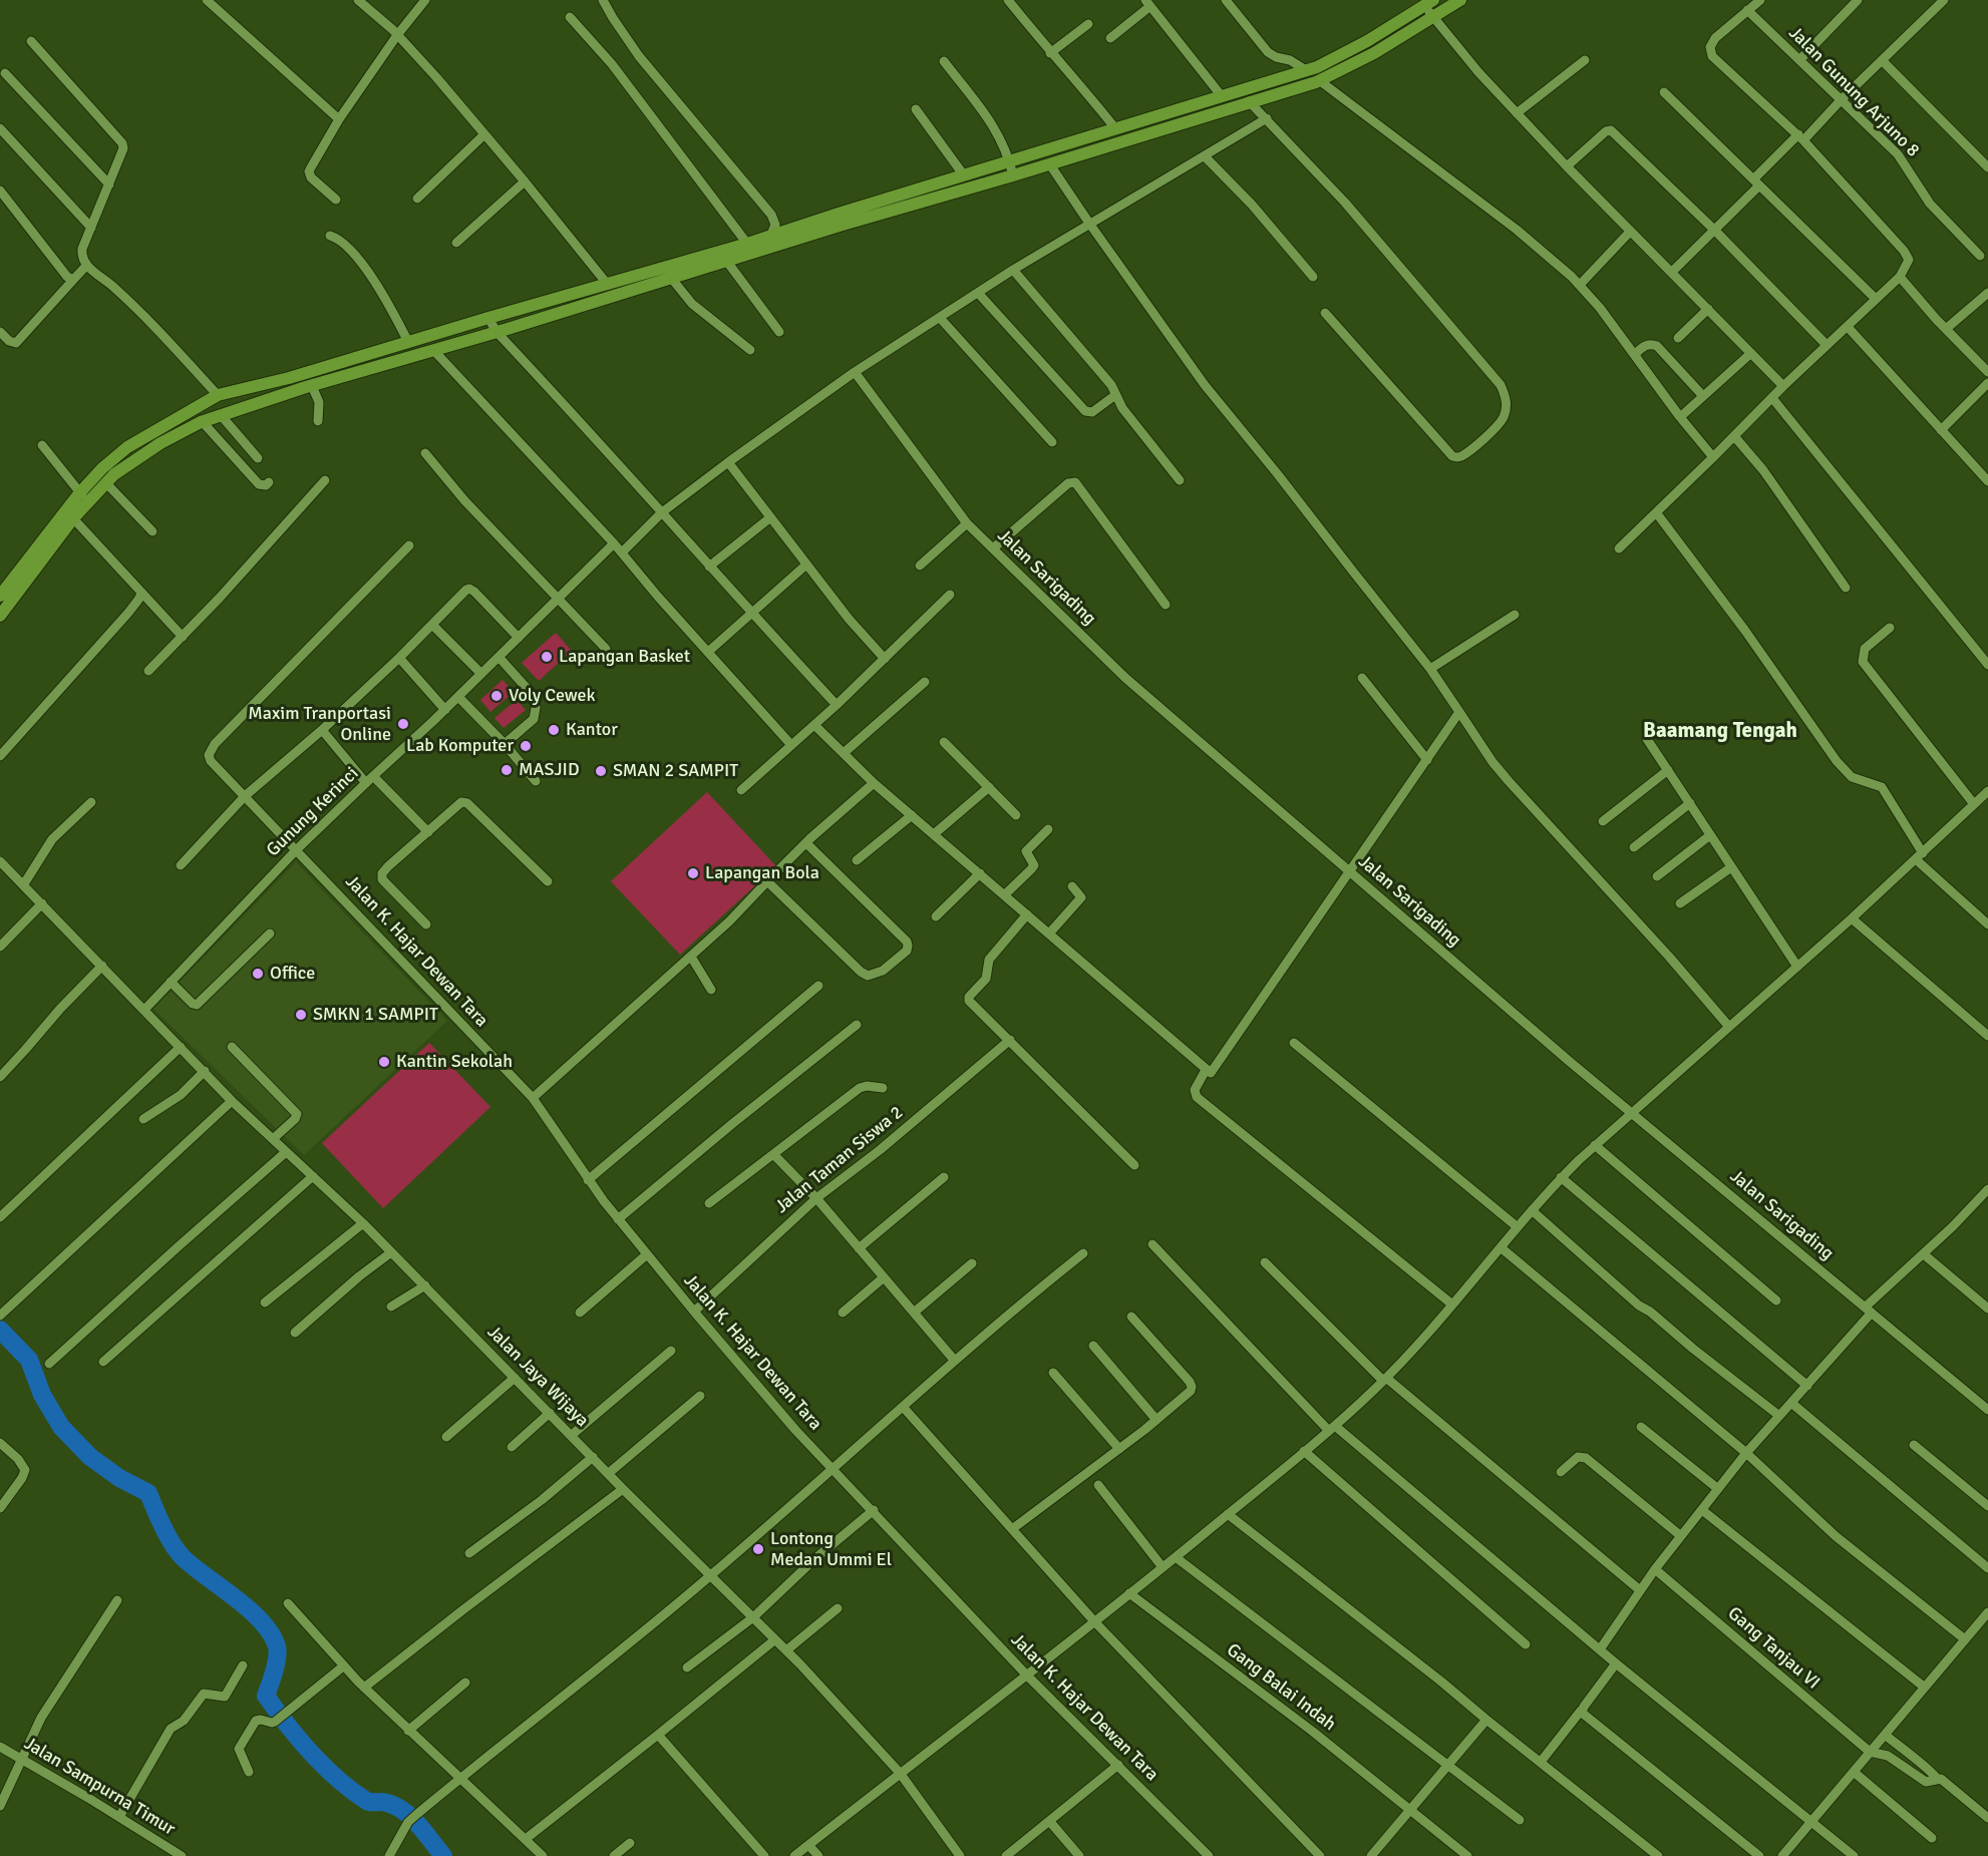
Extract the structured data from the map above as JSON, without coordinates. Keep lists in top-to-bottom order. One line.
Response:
{"streets":{"street":["Jalan Gunung Arjuno 8","Jalan Sarigading","Gunung Kerinci","Jalan K. Hajar Dewan Tara","Jalan Taman Siswa 2","Jalan Jaya Wijaya","Gang Tanjau VI","Gang Balai Indah","Jalan Sampurna Timur"]},"crossings":[["Gunung Kerinci","Jalan K. Hajar Dewan Tara"],["Gunung Kerinci","Jalan Jaya Wijaya"],["Jalan K. Hajar Dewan Tara","Jalan Taman Siswa 2"]],"districts":["Baamang Tengah"],"places":["Lapangan Basket","Voly Cewek","Maxim Tranportasi Online","Kantor","Lab Komputer","MASJID","SMAN 2 SAMPIT","Lapangan Bola","Office","SMKN 1 SAMPIT","Kantin Sekolah","Lontong Medan Ummi El"]}
